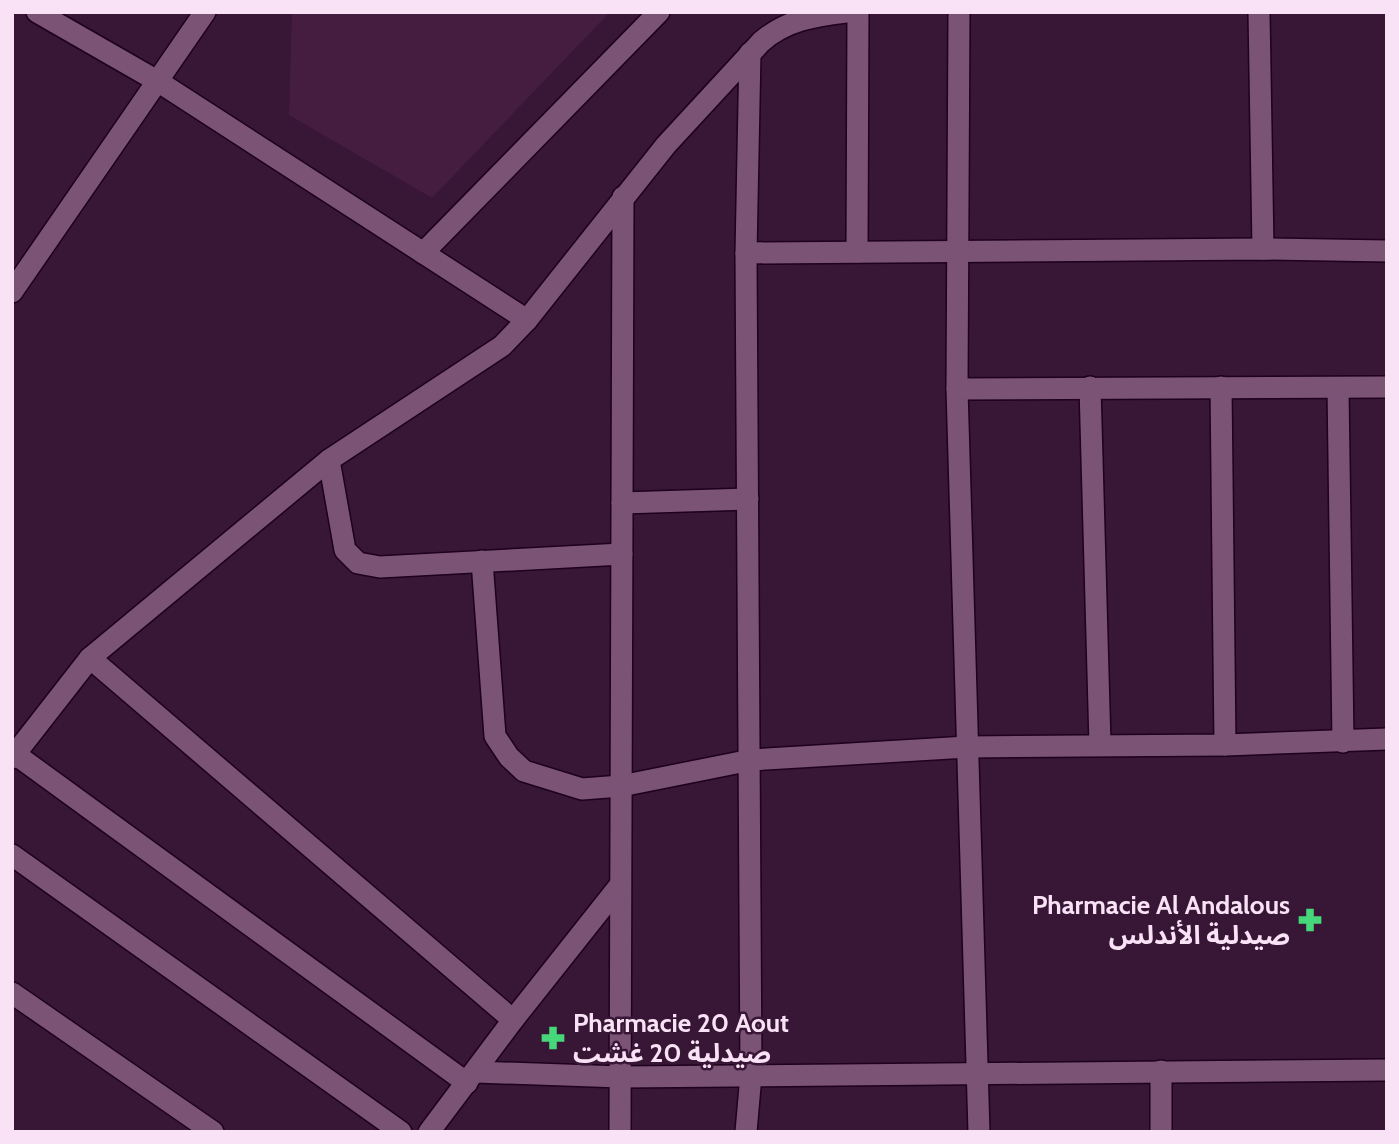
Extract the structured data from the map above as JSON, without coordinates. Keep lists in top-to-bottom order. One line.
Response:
{"places":{"pharmacy":["Pharmacie Al Andalous صيدلية الأندلس","Pharmacie 20 Aout صيدلية 20 غشت"]}}
